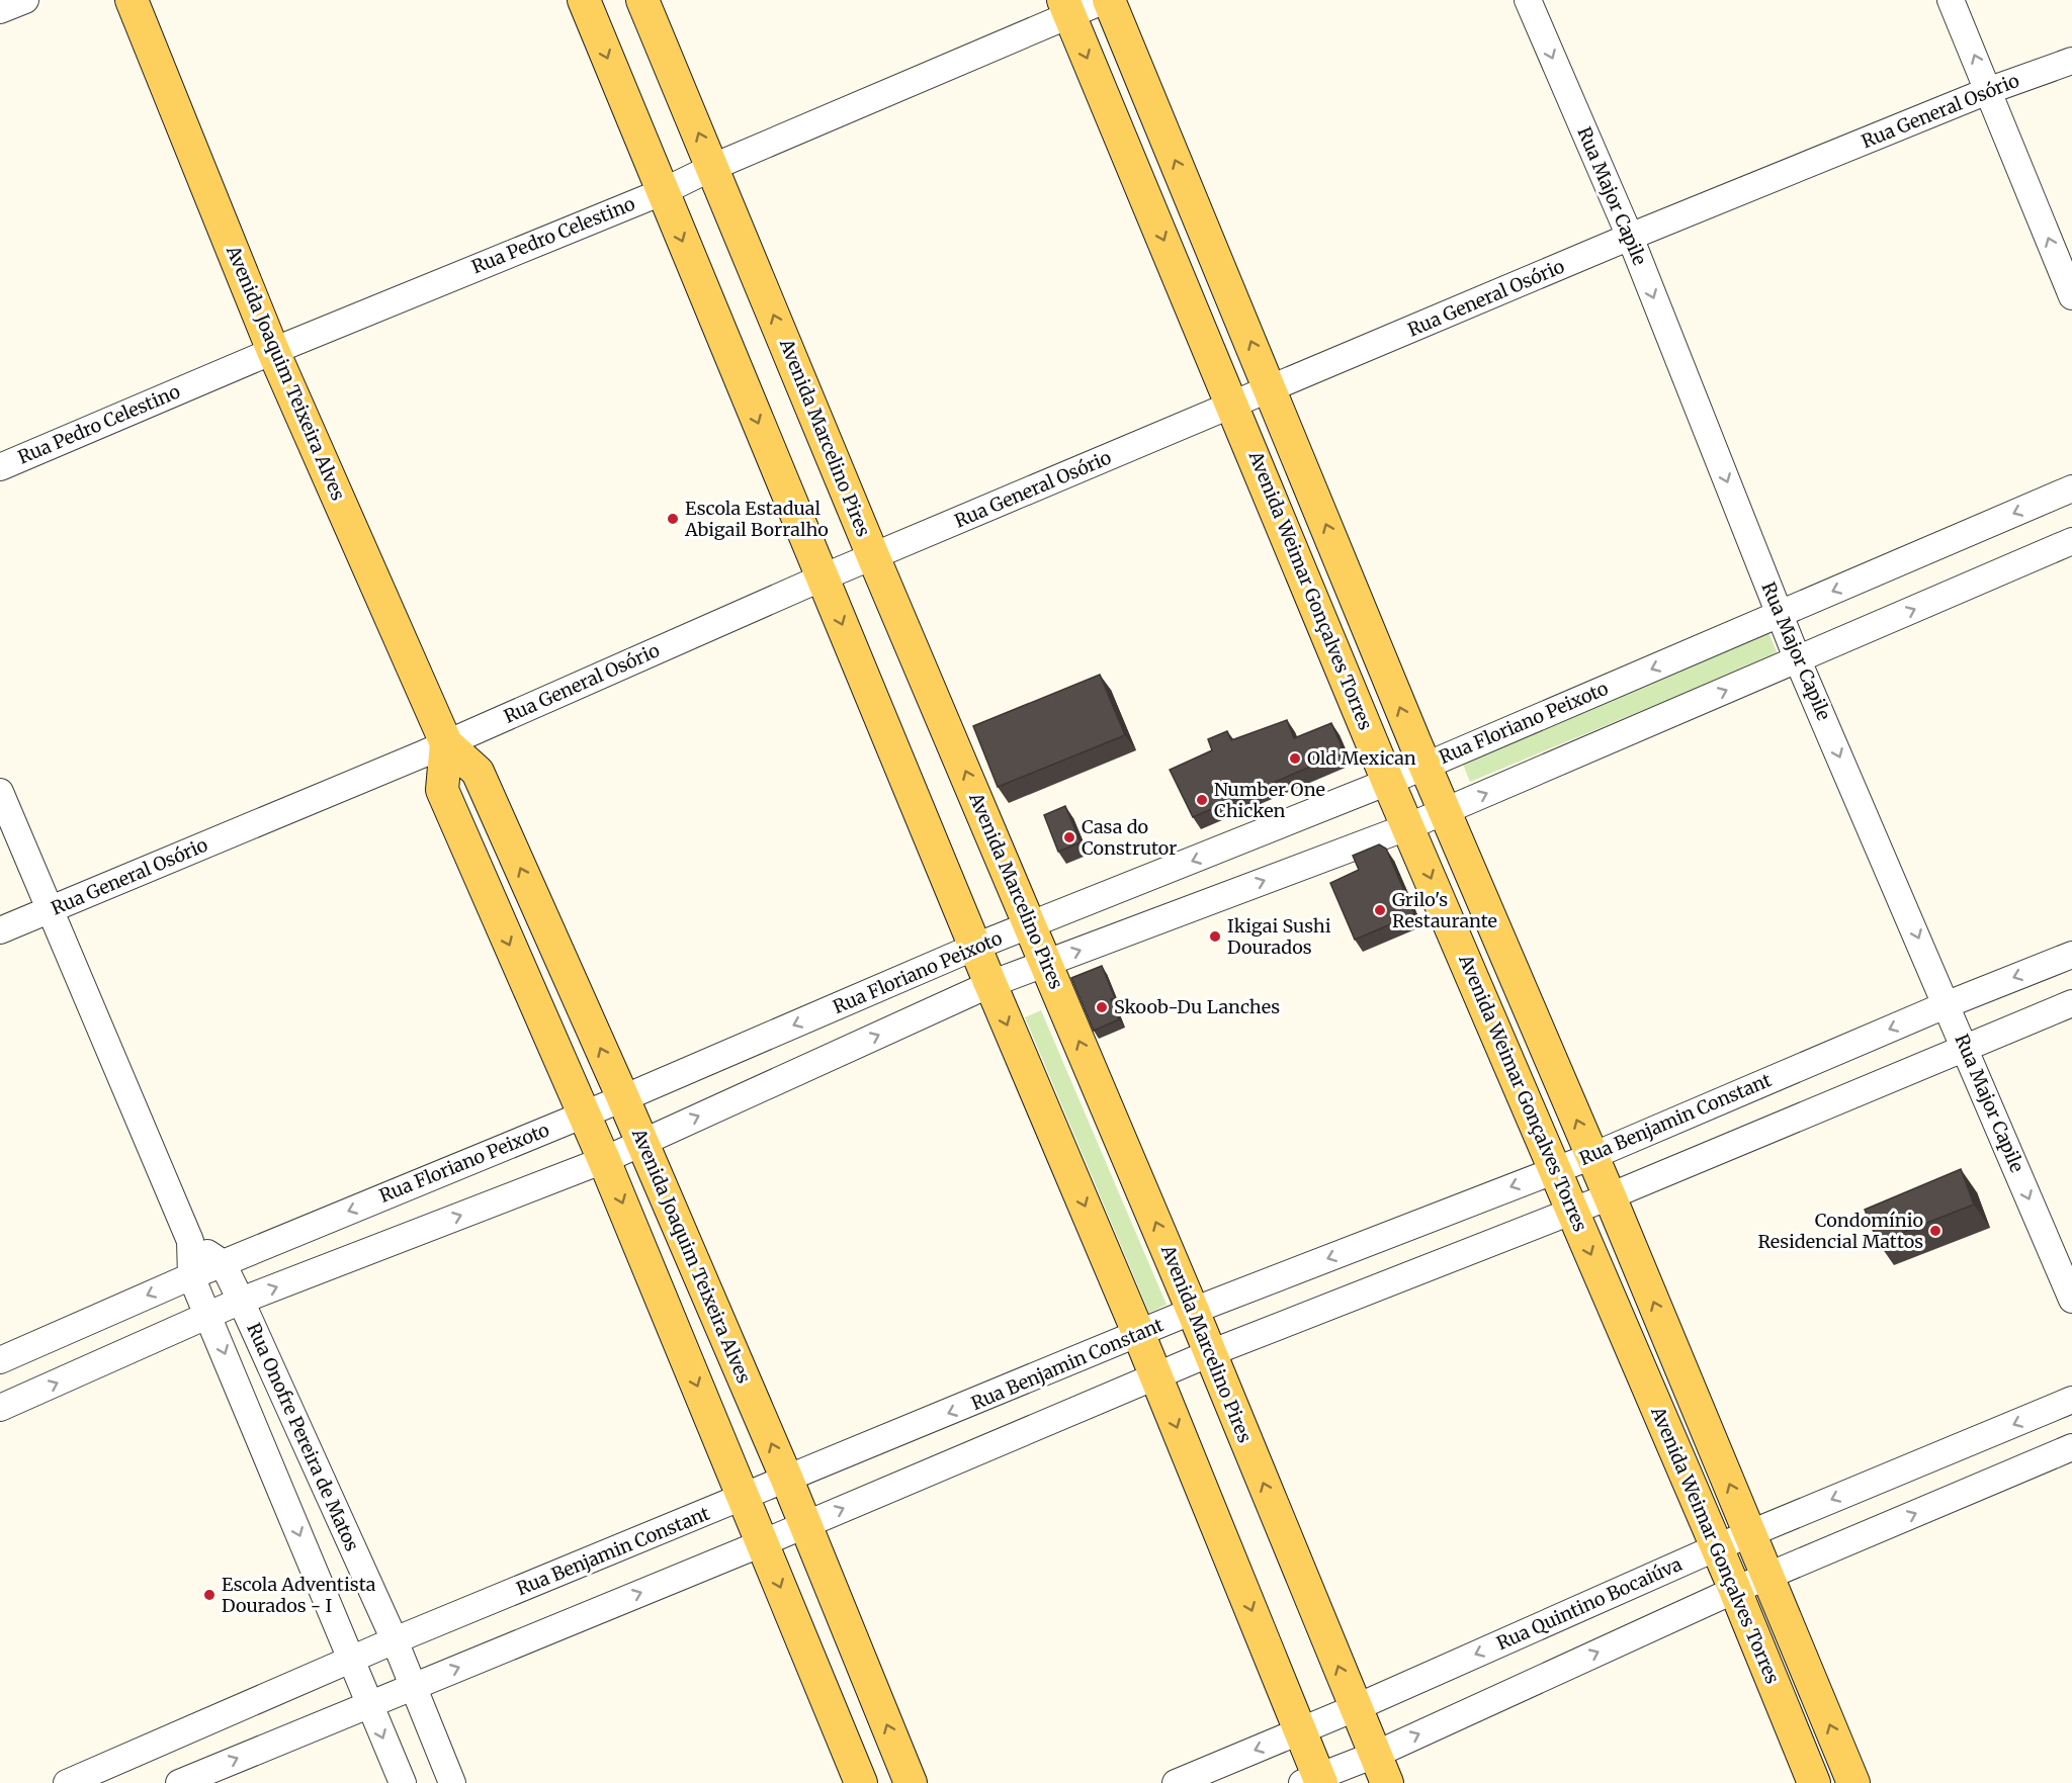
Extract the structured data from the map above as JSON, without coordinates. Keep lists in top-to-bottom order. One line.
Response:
{"streets":{"main road":["Avenida Joaquim Teixeira Alves","Avenida Marcelino Pires","Avenida Weimar Gonçalves Torres"],"street":["Rua General Osório","Rua Major Capile","Rua Pedro Celestino","Rua Floriano Peixoto","Rua Benjamin Constant","Rua Onofre Pereira de Matos","Rua Quintino Bocaiúva"]},"crossings":[["Rua General Osório","Rua Major Capile"],["Rua General Osório","Avenida Joaquim Teixeira Alves"],["Rua General Osório","Avenida Marcelino Pires"],["Rua General Osório","Avenida Weimar Gonçalves Torres"],["Rua General Osório","Rua Onofre Pereira de Matos"],["Rua Major Capile","Rua Floriano Peixoto"],["Rua Major Capile","Rua Benjamin Constant"],["Rua Pedro Celestino","Avenida Joaquim Teixeira Alves"],["Rua Pedro Celestino","Avenida Marcelino Pires"],["Rua Pedro Celestino","Avenida Weimar Gonçalves Torres"],["Avenida Joaquim Teixeira Alves","Rua Floriano Peixoto"],["Avenida Joaquim Teixeira Alves","Rua Benjamin Constant"],["Avenida Marcelino Pires","Rua Floriano Peixoto"],["Avenida Marcelino Pires","Rua Benjamin Constant"],["Avenida Marcelino Pires","Rua Quintino Bocaiúva"],["Avenida Weimar Gonçalves Torres","Rua Floriano Peixoto"],["Avenida Weimar Gonçalves Torres","Rua Benjamin Constant"],["Avenida Weimar Gonçalves Torres","Rua Quintino Bocaiúva"],["Rua Floriano Peixoto","Rua Onofre Pereira de Matos"],["Rua Benjamin Constant","Rua Onofre Pereira de Matos"]],"one_way":["Rua Major Capile"],"places":["Escola Estadual Abigail Borralho","Old Mexican","Number One Chicken","Casa do Construtor","Grilo's Restaurante","Ikigai Sushi Dourados","Skoob-Du Lanches","Condomínio Residencial Mattos","Escola Adventista Dourados - I"]}
